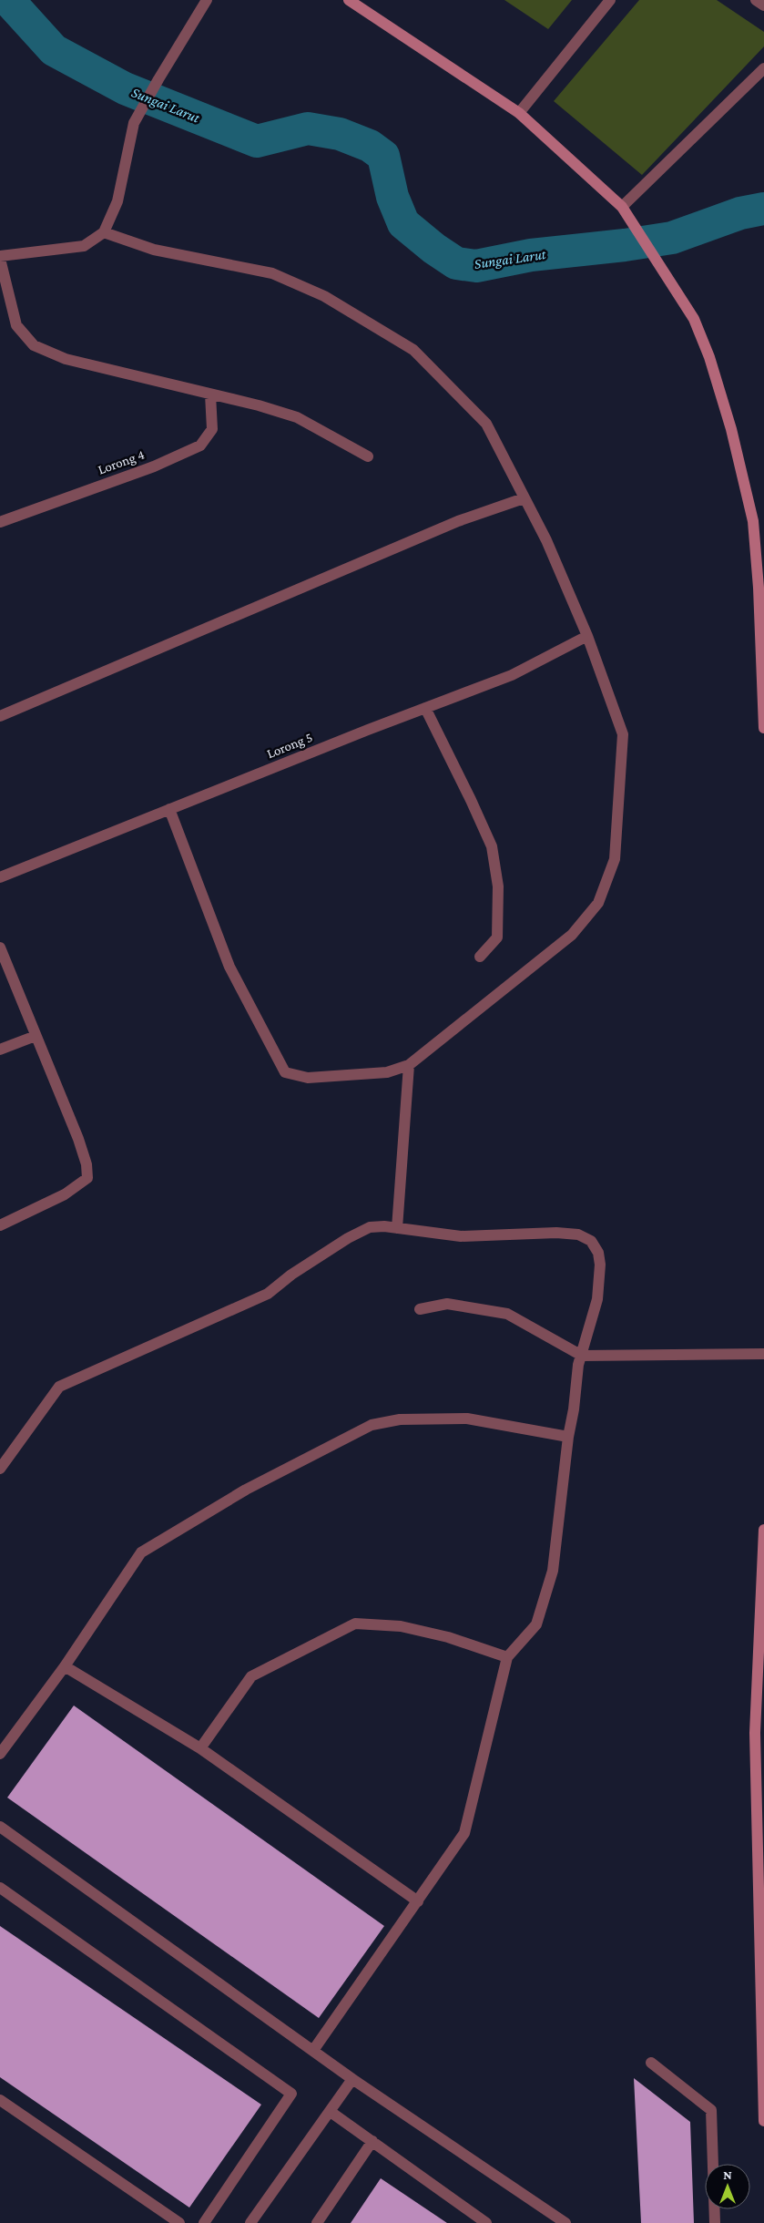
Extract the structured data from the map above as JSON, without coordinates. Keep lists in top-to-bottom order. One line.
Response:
{"streets":{"street":["Lorong 4","Lorong 5"]},"water":["Sungai Larut"],"north":"top"}
